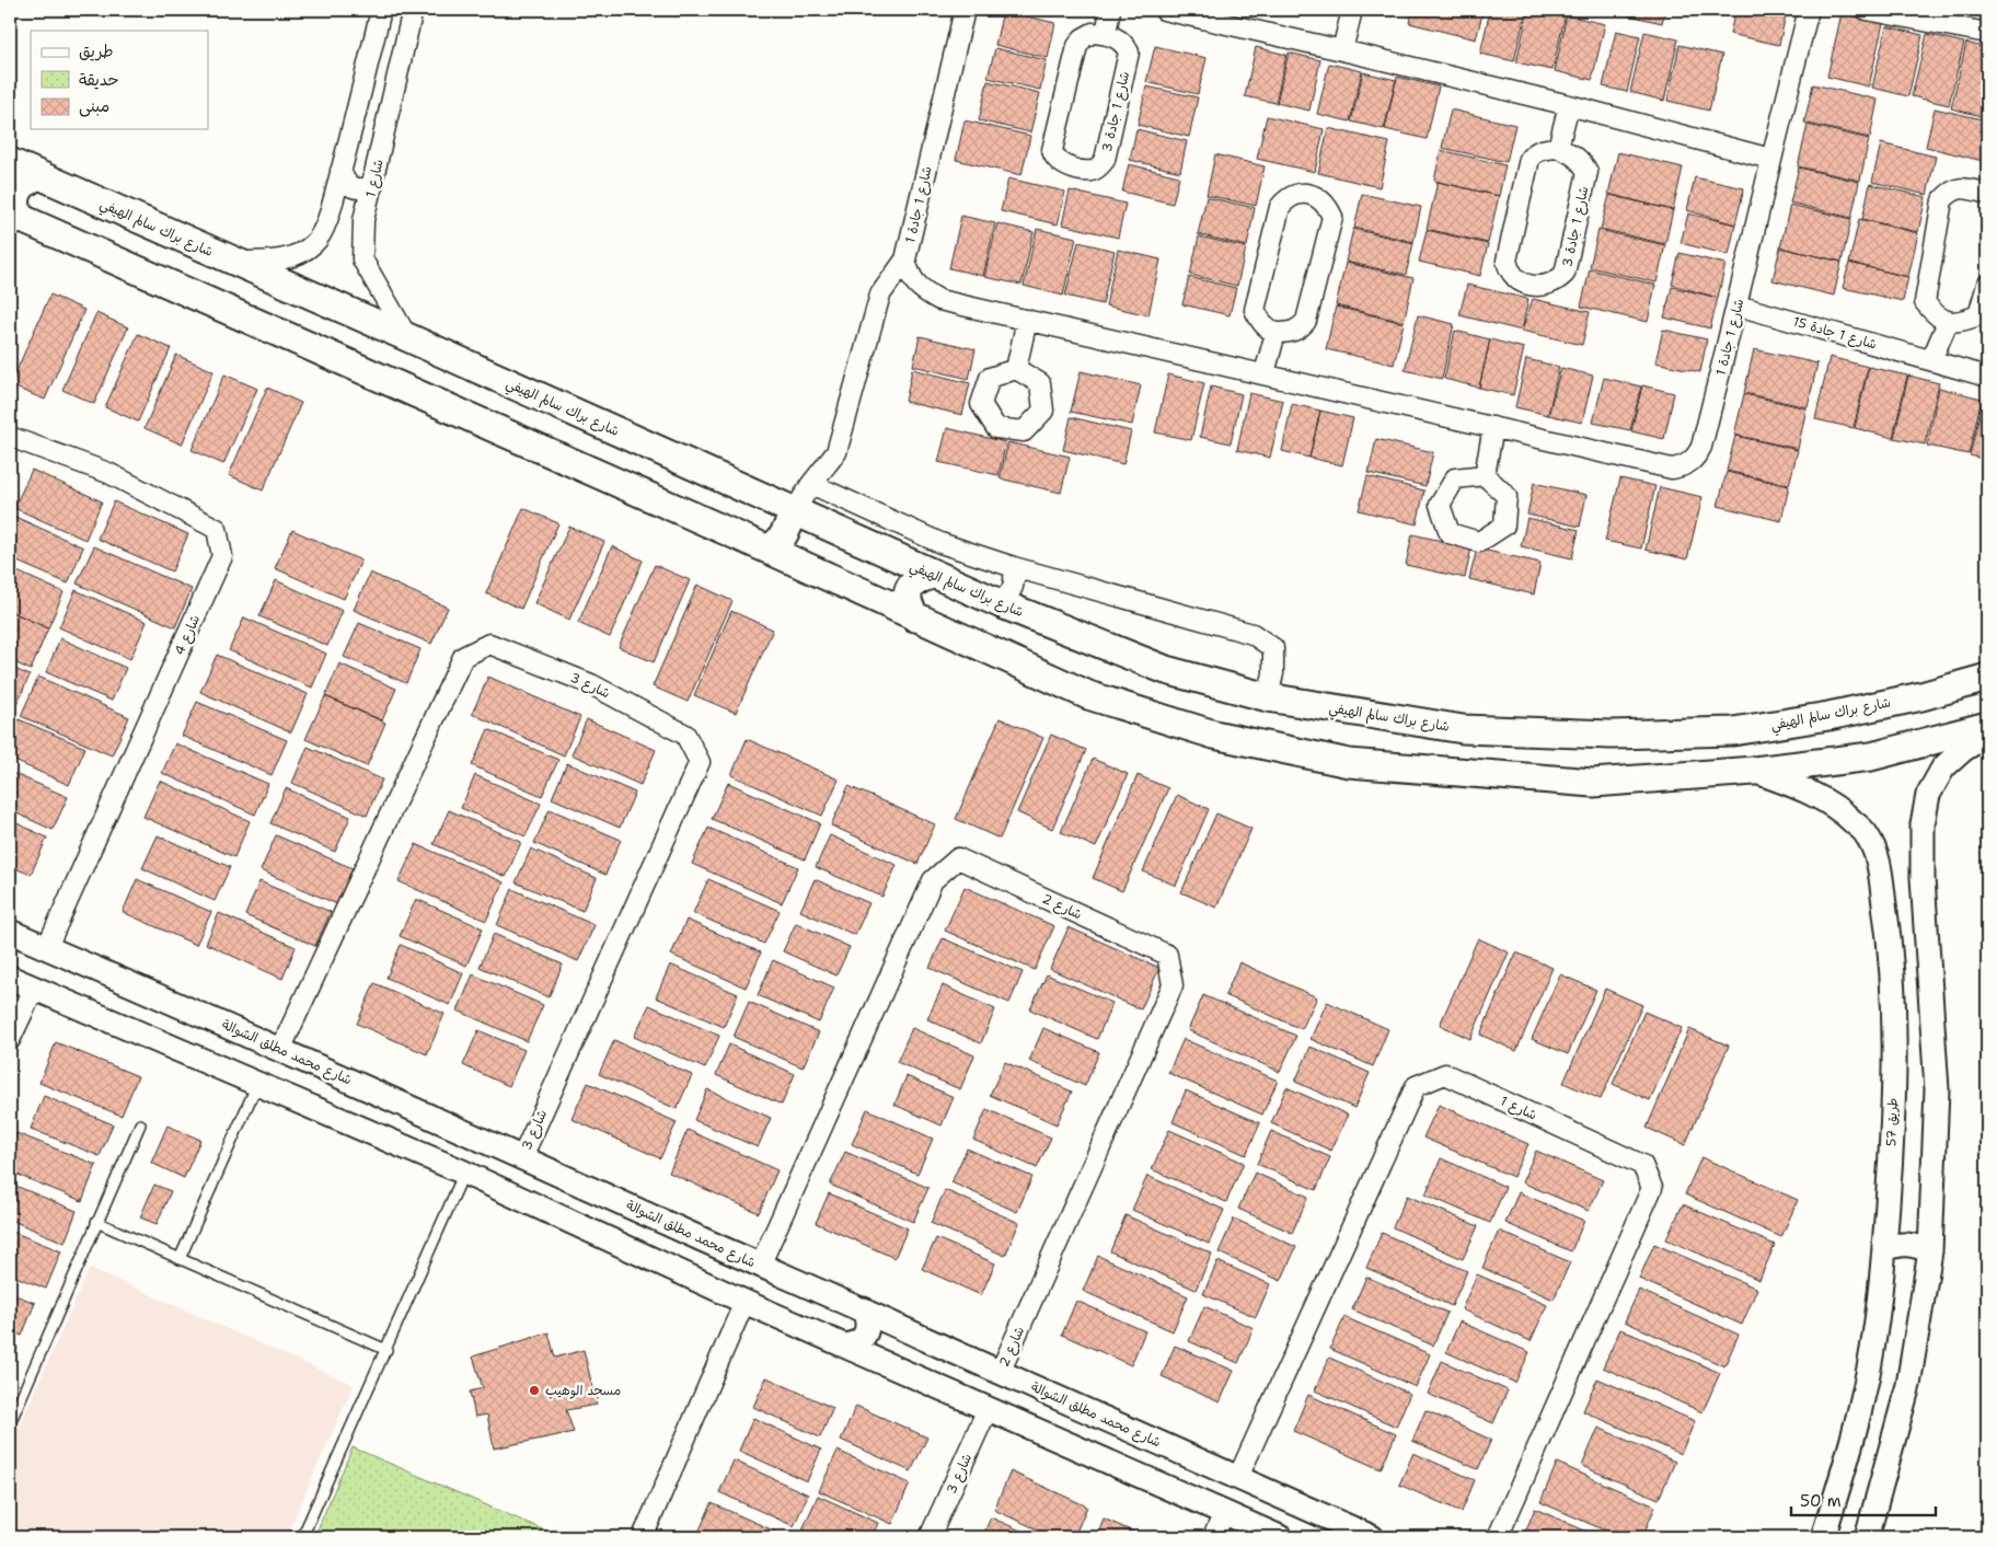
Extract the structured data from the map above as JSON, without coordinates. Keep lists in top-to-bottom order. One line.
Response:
{"streets":{"main road":["شارع براك سالم الهيفي"],"street":["شارع 1 جادة 3","شارع 1","شارع 1 جادة 1","شارع 1 جادة 15","شارع 4","شارع 3","شارع 2","شارع محمد مطلق الشوالة","طريق 57"]},"crossings":[["شارع 1","شارع براك سالم الهيفي"],["شارع 1","شارع محمد مطلق الشوالة"],["شارع 1 جادة 1","شارع 1 جادة 15"],["شارع 4","شارع محمد مطلق الشوالة"],["شارع 3","شارع محمد مطلق الشوالة"],["شارع 2","شارع محمد مطلق الشوالة"]],"places":["مسجد الوهيب"],"legend":["طريق","حديقة","مبنى"],"scale_bar":"50 m"}
